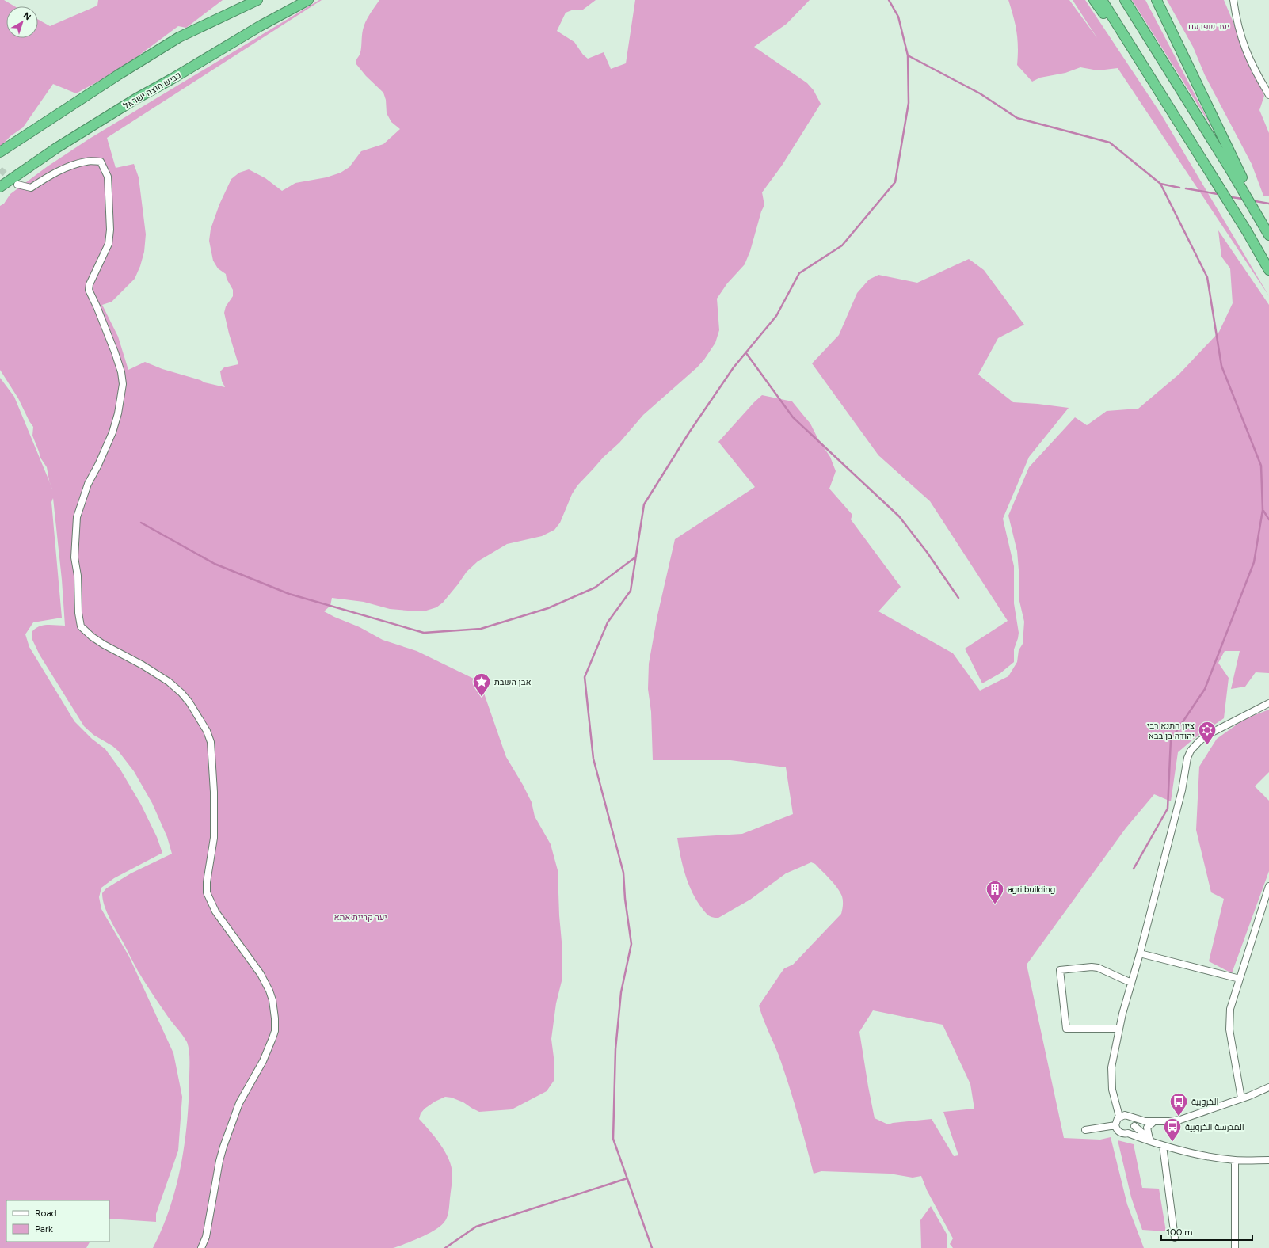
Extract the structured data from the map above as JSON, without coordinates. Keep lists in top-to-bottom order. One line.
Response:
{"streets":{"highway":["כביש חוצה ישראל"]},"parks":["יער שפרעם","יער קריית אתא"],"places":{"place":["אבן השבת"],"synagogue":["ציון התנא רבי יהודה בן בבא"],"building":["agri building"],"bus stop":["الخروبية","المدرسة الخروبية"]},"legend":["Road","Park"],"scale_bar":"100 m","north":"top right"}
